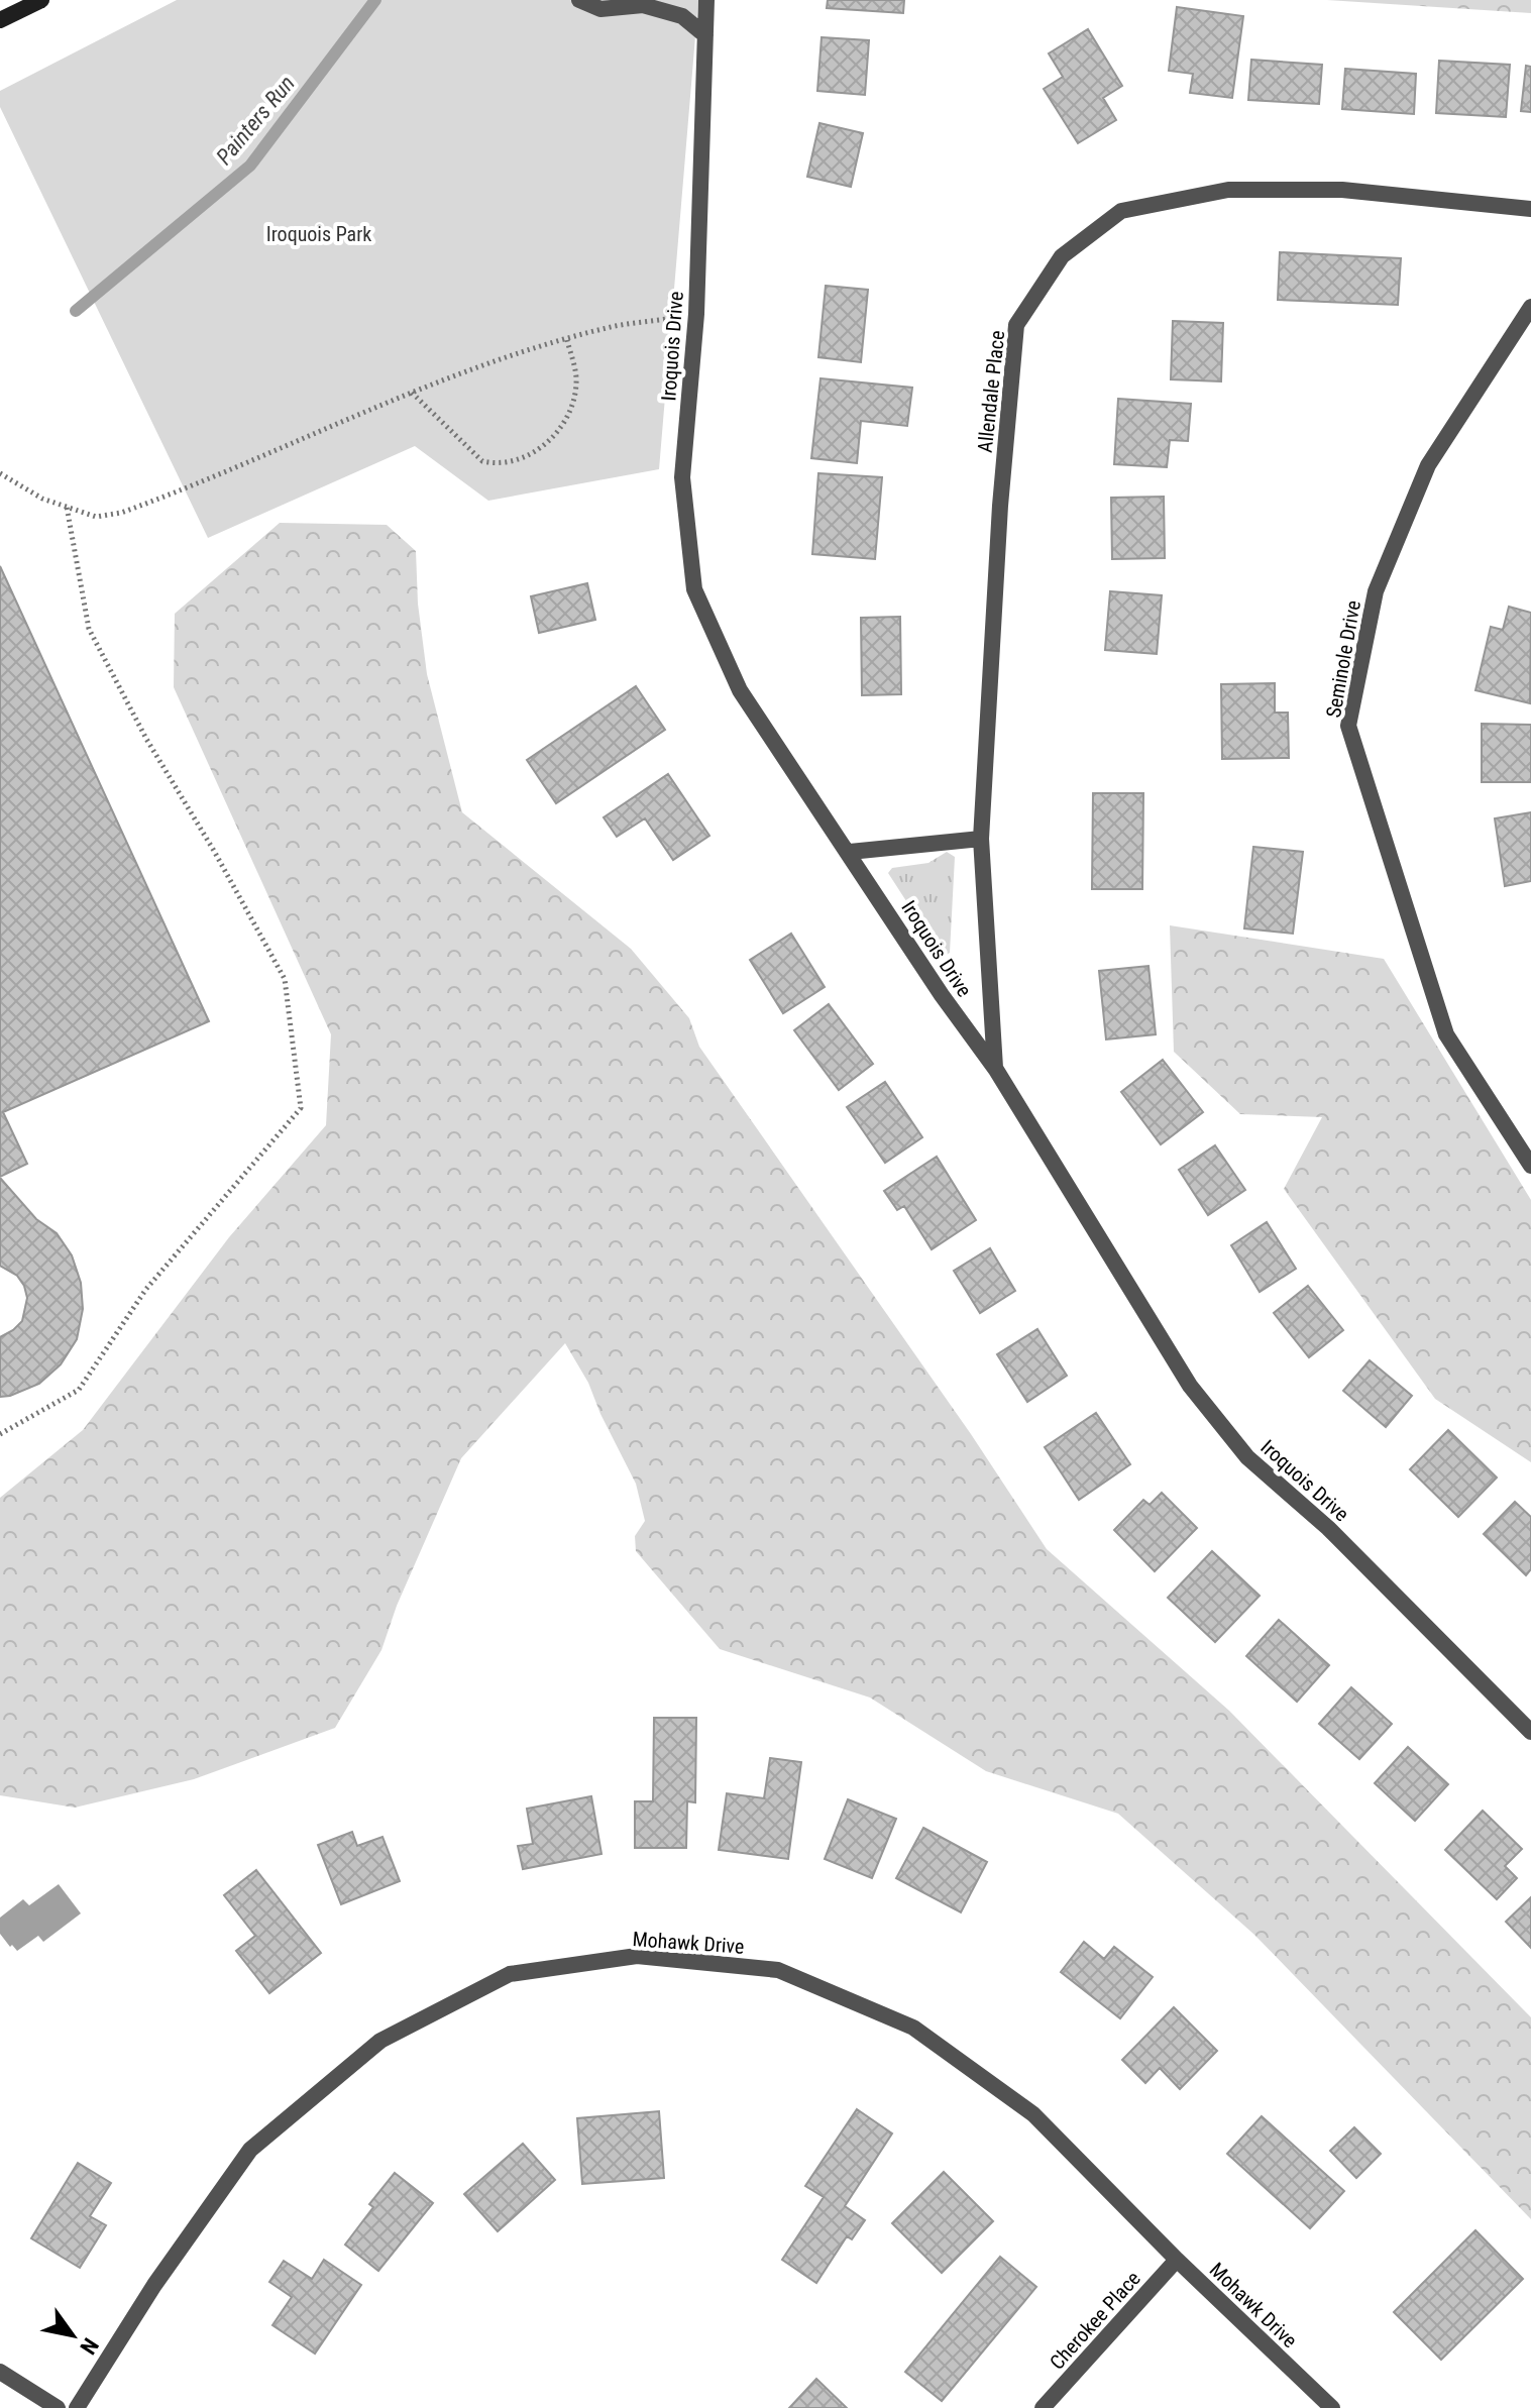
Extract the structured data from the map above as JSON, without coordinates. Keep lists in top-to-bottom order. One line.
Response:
{"streets":{"street":["Iroquois Drive","Allendale Place","Seminole Drive","Mohawk Drive","Cherokee Place"]},"crossings":[["Iroquois Drive","Allendale Place"],["Mohawk Drive","Cherokee Place"]],"water":["Painters Run"],"parks":["Iroquois Park"],"north":"bottom right"}
